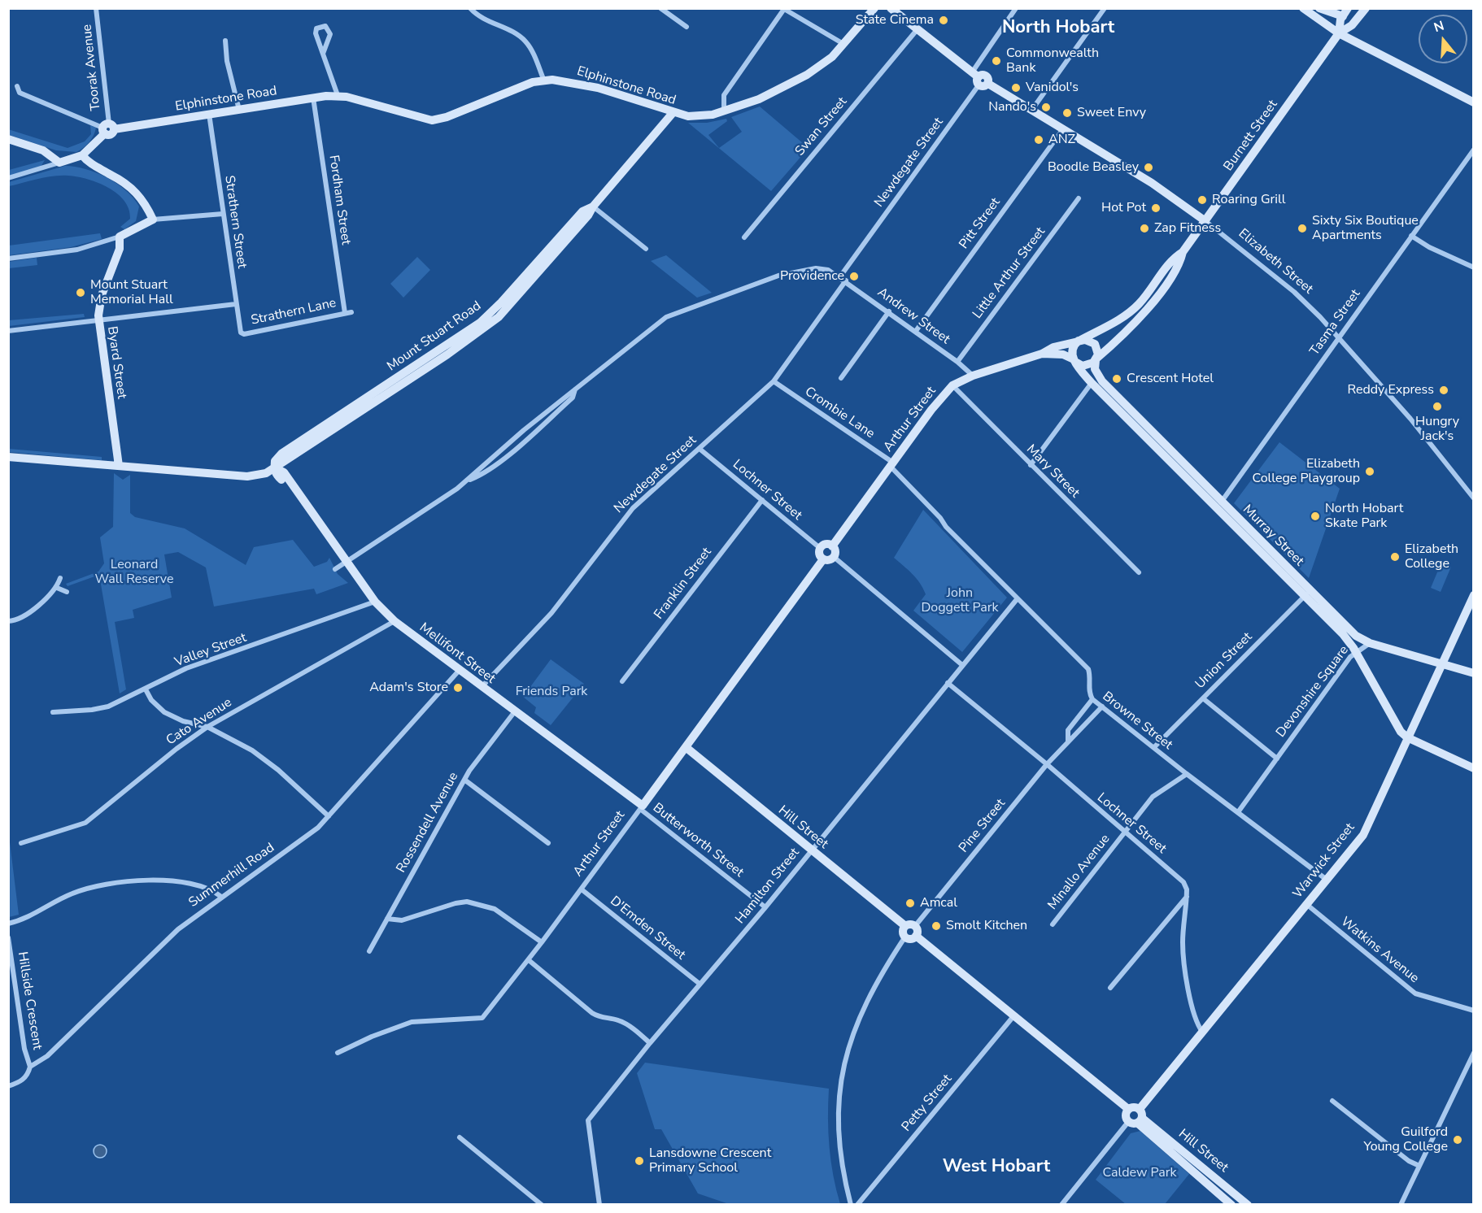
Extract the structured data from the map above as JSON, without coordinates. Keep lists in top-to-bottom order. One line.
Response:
{"streets":{"street":["Toorak Avenue","Elphinstone Road","Swan Street","Burnett Street","Newdegate Street","Fordham Street","Strathern Street","Pitt Street","Elizabeth Street","Little Arthur Street","Strathern Lane","Andrew Street","Tasma Street","Mount Stuart Road","Byard Street","Crombie Lane","Arthur Street","Mary Street","Lochner Street","Murray Street","Franklin Street","Valley Street","Mellifont Street","Union Street","Devonshire Square","Browne Street","Cato Avenue","Rossendell Avenue","Pine Street","Hill Street","Butterworth Street","Warwick Street","Minallo Avenue","Summerhill Road","Hamilton Street","D'Emden Street","Watkins Avenue","Hillside Crescent","Petty Street"]},"crossings":[["Toorak Avenue","Elphinstone Road"],["Elphinstone Road","Fordham Street"],["Elphinstone Road","Strathern Street"],["Elphinstone Road","Mount Stuart Road"],["Swan Street","Elizabeth Street"],["Burnett Street","Elizabeth Street"],["Burnett Street","Arthur Street"],["Burnett Street","Murray Street"],["Newdegate Street","Elizabeth Street"],["Newdegate Street","Andrew Street"],["Newdegate Street","Crombie Lane"],["Newdegate Street","Lochner Street"],["Newdegate Street","Mellifont Street"],["Fordham Street","Strathern Lane"],["Strathern Street","Strathern Lane"],["Pitt Street","Elizabeth Street"],["Pitt Street","Andrew Street"],["Elizabeth Street","Tasma Street"],["Little Arthur Street","Andrew Street"],["Andrew Street","Arthur Street"],["Andrew Street","Mellifont Street"],["Tasma Street","Murray Street"],["Mount Stuart Road","Mellifont Street"],["Crombie Lane","Arthur Street"],["Crombie Lane","Browne Street"],["Arthur Street","Mary Street"],["Arthur Street","Lochner Street"],["Arthur Street","Murray Street"],["Arthur Street","Mellifont Street"],["Arthur Street","Browne Street"],["Arthur Street","Hill Street"],["Arthur Street","Butterworth Street"],["Arthur Street","D'Emden Street"],["Lochner Street","Franklin Street"],["Lochner Street","Pine Street"],["Lochner Street","Warwick Street"],["Lochner Street","Minallo Avenue"],["Lochner Street","Hamilton Street"],["Murray Street","Union Street"],["Murray Street","Devonshire Square"],["Murray Street","Warwick Street"],["Valley Street","Mellifont Street"],["Mellifont Street","Cato Avenue"],["Mellifont Street","Rossendell Avenue"],["Mellifont Street","Butterworth Street"],["Mellifont Street","Summerhill Road"],["Union Street","Devonshire Square"],["Union Street","Browne Street"],["Devonshire Square","Browne Street"],["Browne Street","Pine Street"],["Browne Street","Warwick Street"],["Browne Street","Minallo Avenue"],["Browne Street","Hamilton Street"],["Pine Street","Hill Street"],["Hill Street","Warwick Street"],["Hill Street","Hamilton Street"],["Butterworth Street","Hamilton Street"],["Warwick Street","Watkins Avenue"],["Summerhill Road","Hillside Crescent"],["Hamilton Street","D'Emden Street"]],"districts":["North Hobart","West Hobart"],"parks":["Leonard Wall Reserve","John Doggett Park","Friends Park","Caldew Park"],"places":["State Cinema","Commonwealth Bank","Vanidol's","Nando's","Sweet Envy","ANZ","Boodle Beasley","Roaring Grill","Hot Pot","Zap Fitness","Sixty Six Boutique Apartments","Providence","Mount Stuart Memorial Hall","Crescent Hotel","Reddy Express","Hungry Jack's","Elizabeth College Playgroup","North Hobart Skate Park","Elizabeth College","Adam's Store","Amcal","Smolt Kitchen","Guilford Young College","Lansdowne Crescent Primary School"],"north":"top"}
